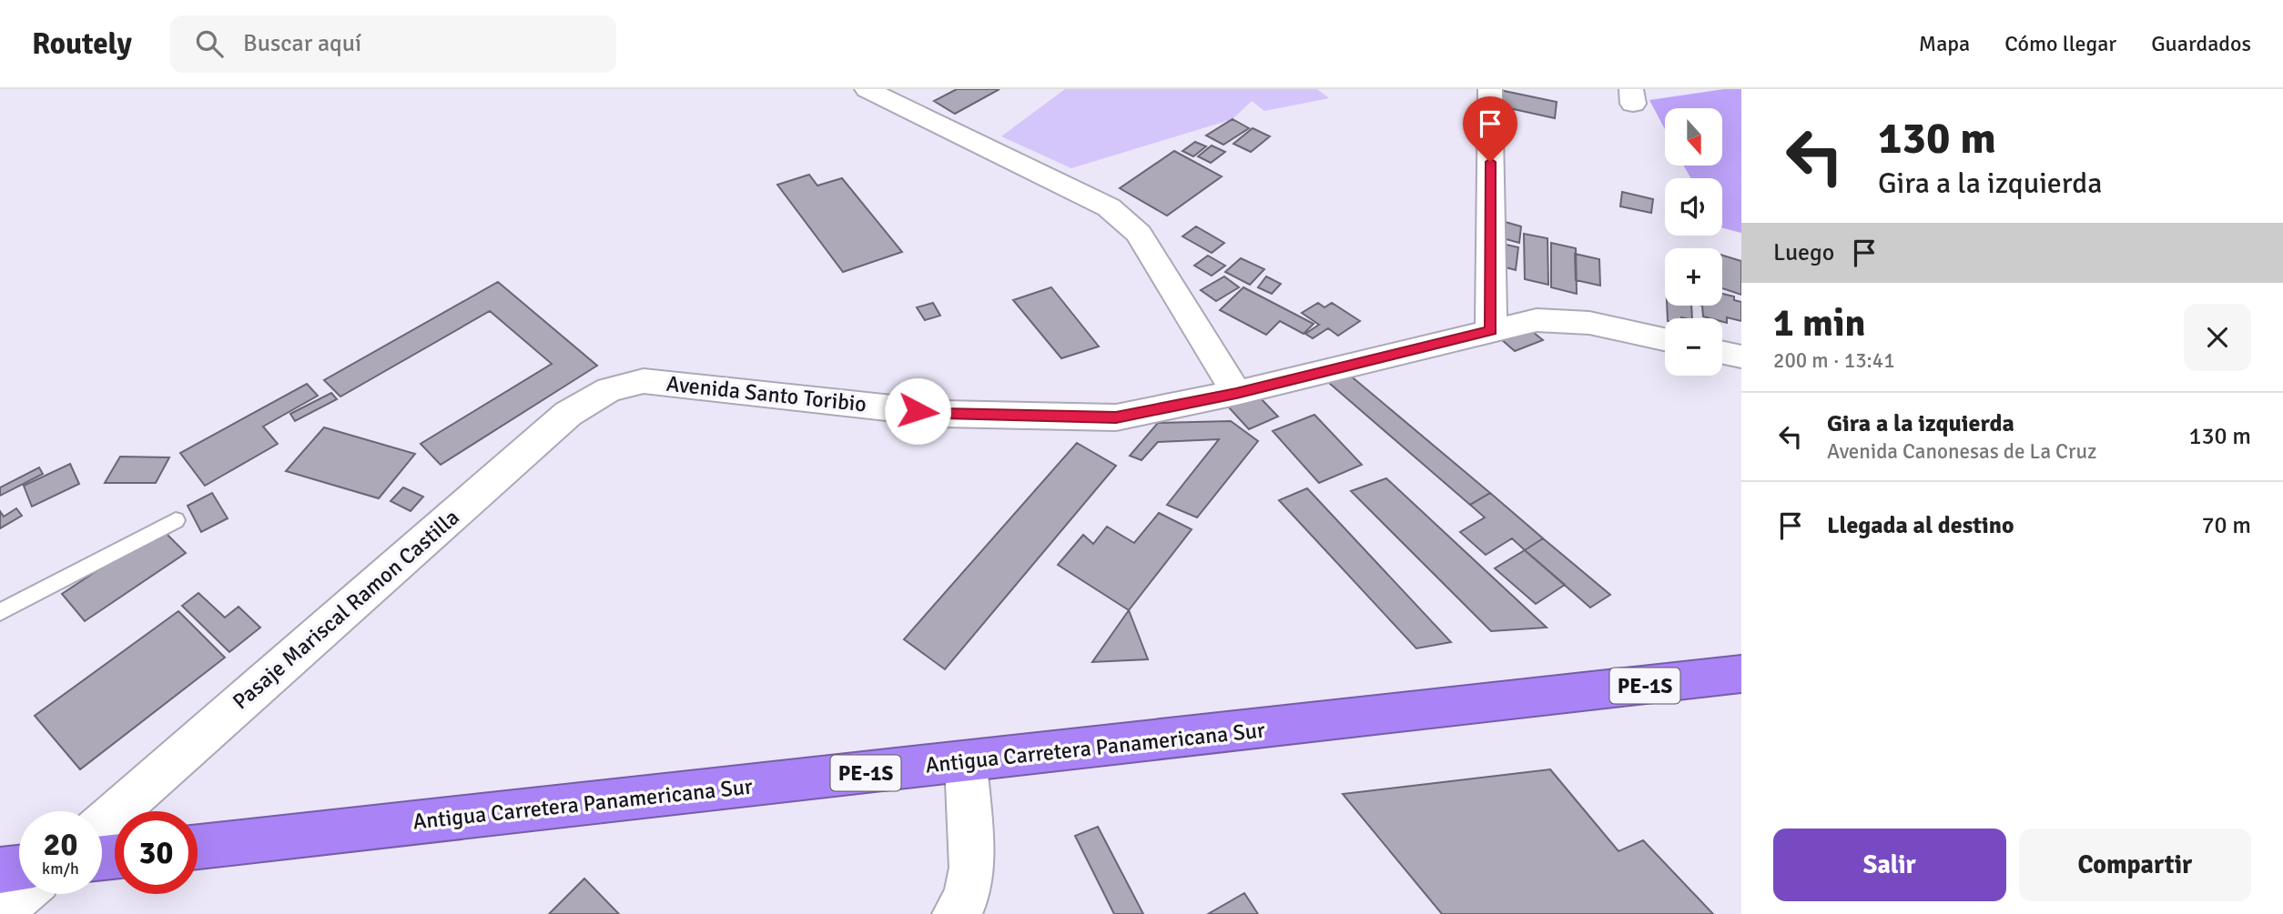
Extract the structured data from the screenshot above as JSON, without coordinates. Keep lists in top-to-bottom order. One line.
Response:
{"streets":{"highway":["PE-1S","Antigua Carretera Panamericana Sur"],"street":["Avenida Santo Toribio","Pasaje Mariscal Ramon Castilla"]},"crossings":[["Avenida Santo Toribio","Pasaje Mariscal Ramon Castilla"]],"north":"bottom","page":{"header":"Routely","search":"Buscar aquí","nav":["Mapa","Cómo llegar","Guardados"],"turn":["130 m","Gira a la izquierda"],"map_buttons":["+","−"],"then":"Luego","heading":["1 min","200 m · 13:41"],"list":[{"name":"Gira a la izquierda","note":"Avenida Canonesas de La Cruz","value":"130 m"},{"name":"Llegada al destino","value":"70 m"}],"speed":"20 km/h","limit":"30","buttons":["Salir","Compartir"]}}
